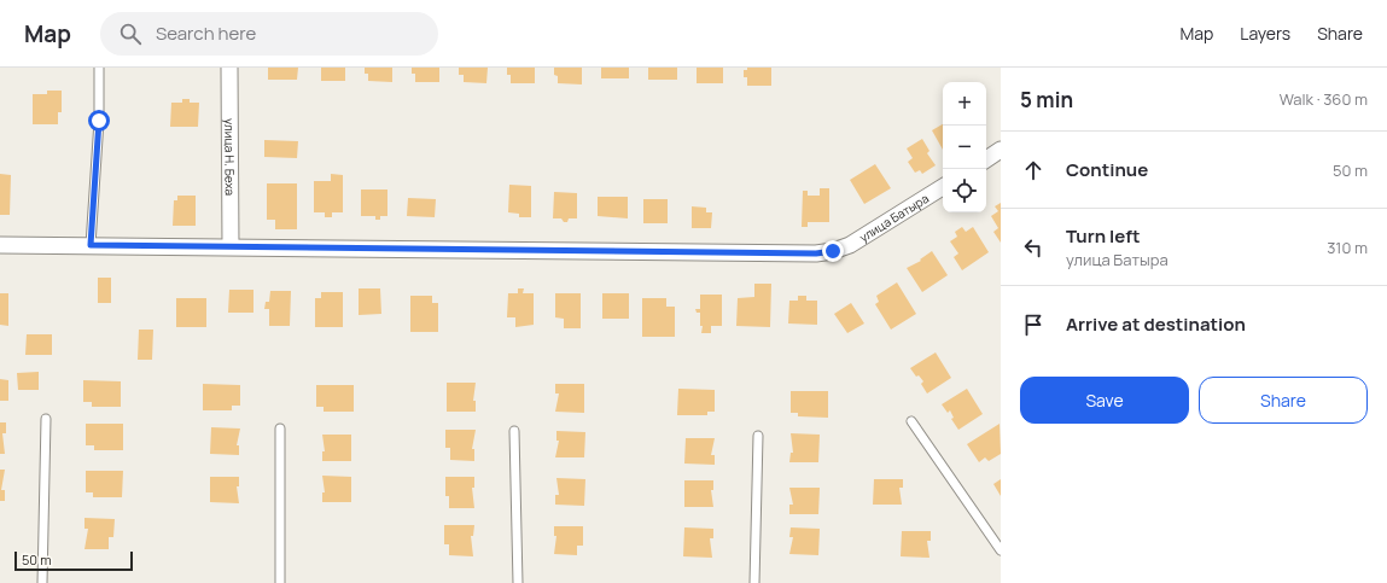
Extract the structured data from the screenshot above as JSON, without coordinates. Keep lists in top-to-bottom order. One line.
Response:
{"streets":{"street":["улица Н. Беха","улица Батыра"]},"crossings":[["улица Н. Беха","улица Батыра"]],"scale_bar":"50 m","page":{"header":"Map","search":"Search here","nav":["Map","Layers","Share"],"heading":["5 min","Walk · 360 m"],"map_buttons":["+","−"],"list":[["Continue","50 m"],["Turn left","улица Батыра","310 m"],"Arrive at destination"],"buttons":["Save","Share"],"scale":"50 m"}}
